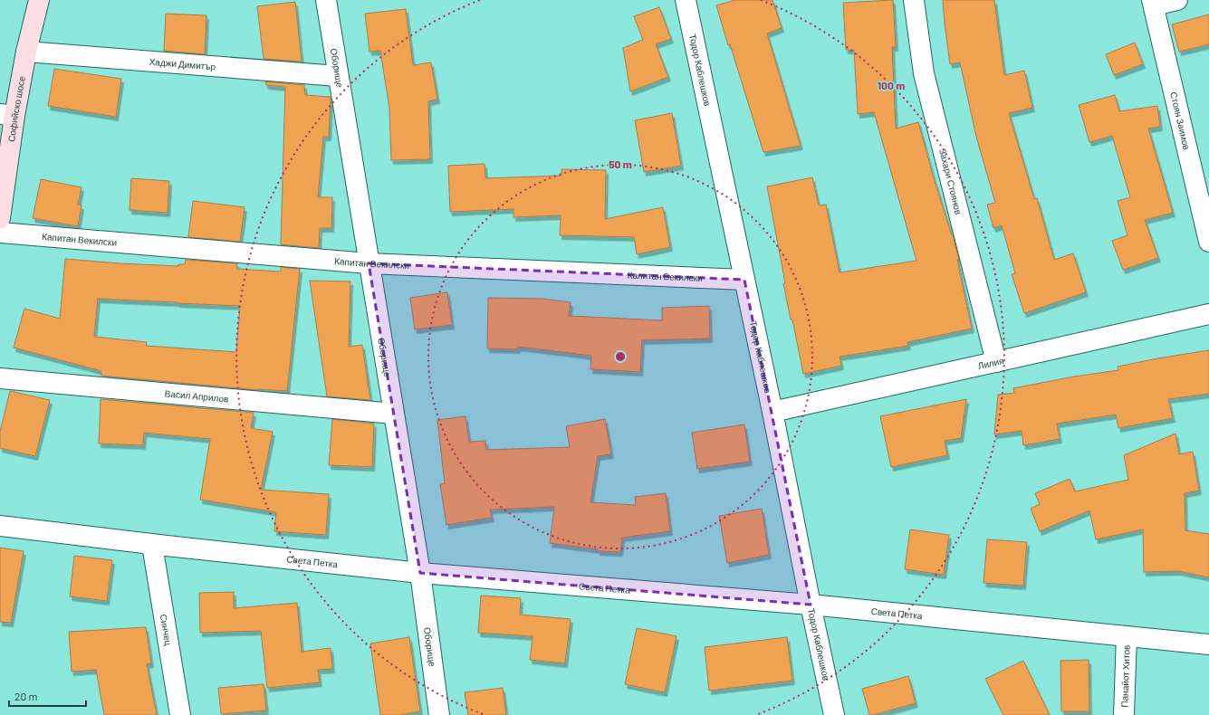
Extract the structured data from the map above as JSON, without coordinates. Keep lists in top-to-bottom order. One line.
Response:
{"streets":{"main road":["Софийско шосе"],"street":["Хаджи Димитър","Оборище","Тодор Каблешков","Стоян Заимов","Захари Стоянов","Капитан Векилски","Лилия","Васил Априлов","Света Петка","Синчец","Панайот Хитов"]},"crossings":[["Хаджи Димитър","Оборище"],["Хаджи Димитър","Софийско шосе"],["Оборище","Капитан Векилски"],["Оборище","Васил Априлов"],["Оборище","Света Петка"],["Тодор Каблешков","Капитан Векилски"],["Тодор Каблешков","Лилия"],["Тодор Каблешков","Света Петка"],["Захари Стоянов","Лилия"],["Света Петка","Синчец"],["Света Петка","Панайот Хитов"]],"scale_bar":"20 m","rings":["100 m","50 m"]}
